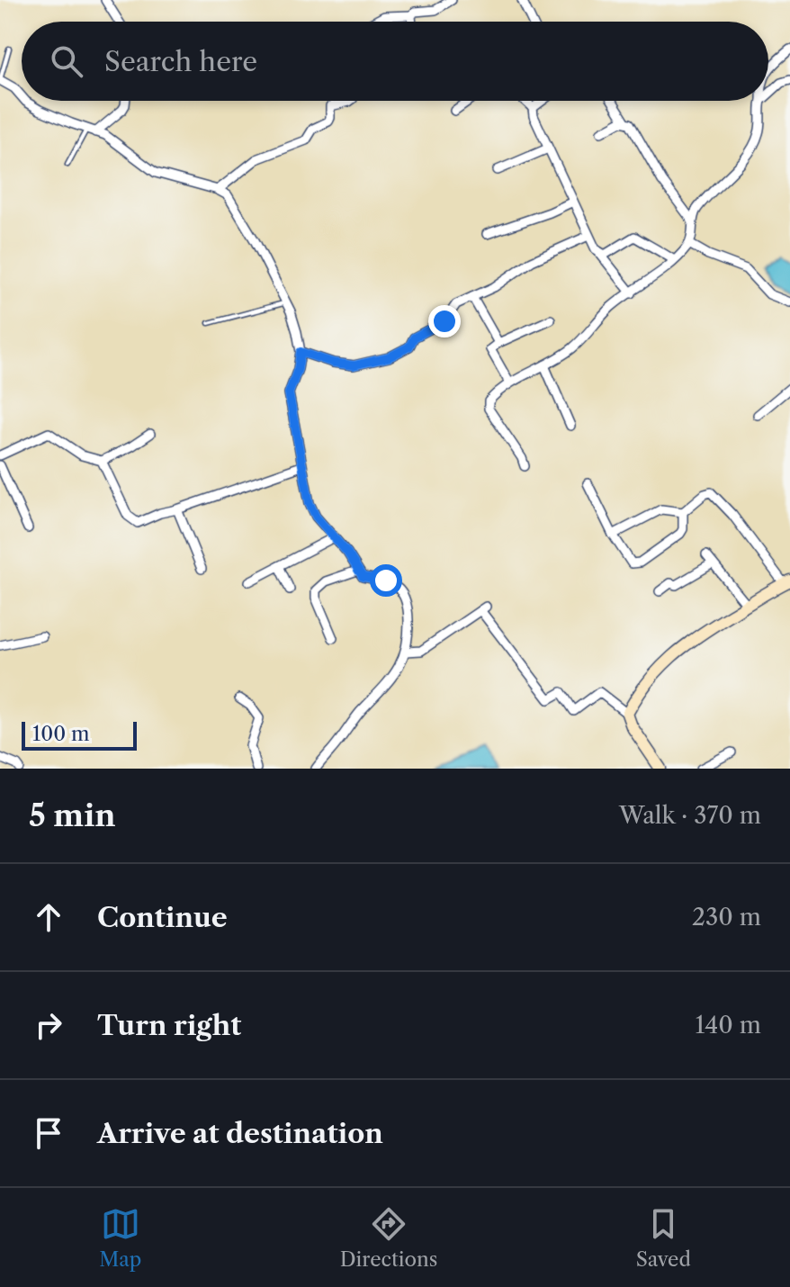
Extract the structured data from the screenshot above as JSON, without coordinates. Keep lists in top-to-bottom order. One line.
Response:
{"scale_bar":"100 m","page":{"search":"Search here","scale":"100 m","heading":["5 min","Walk · 370 m"],"list":[["Continue","230 m"],["Turn right","140 m"],"Arrive at destination"],"nav":["Map","Directions","Saved"]}}
